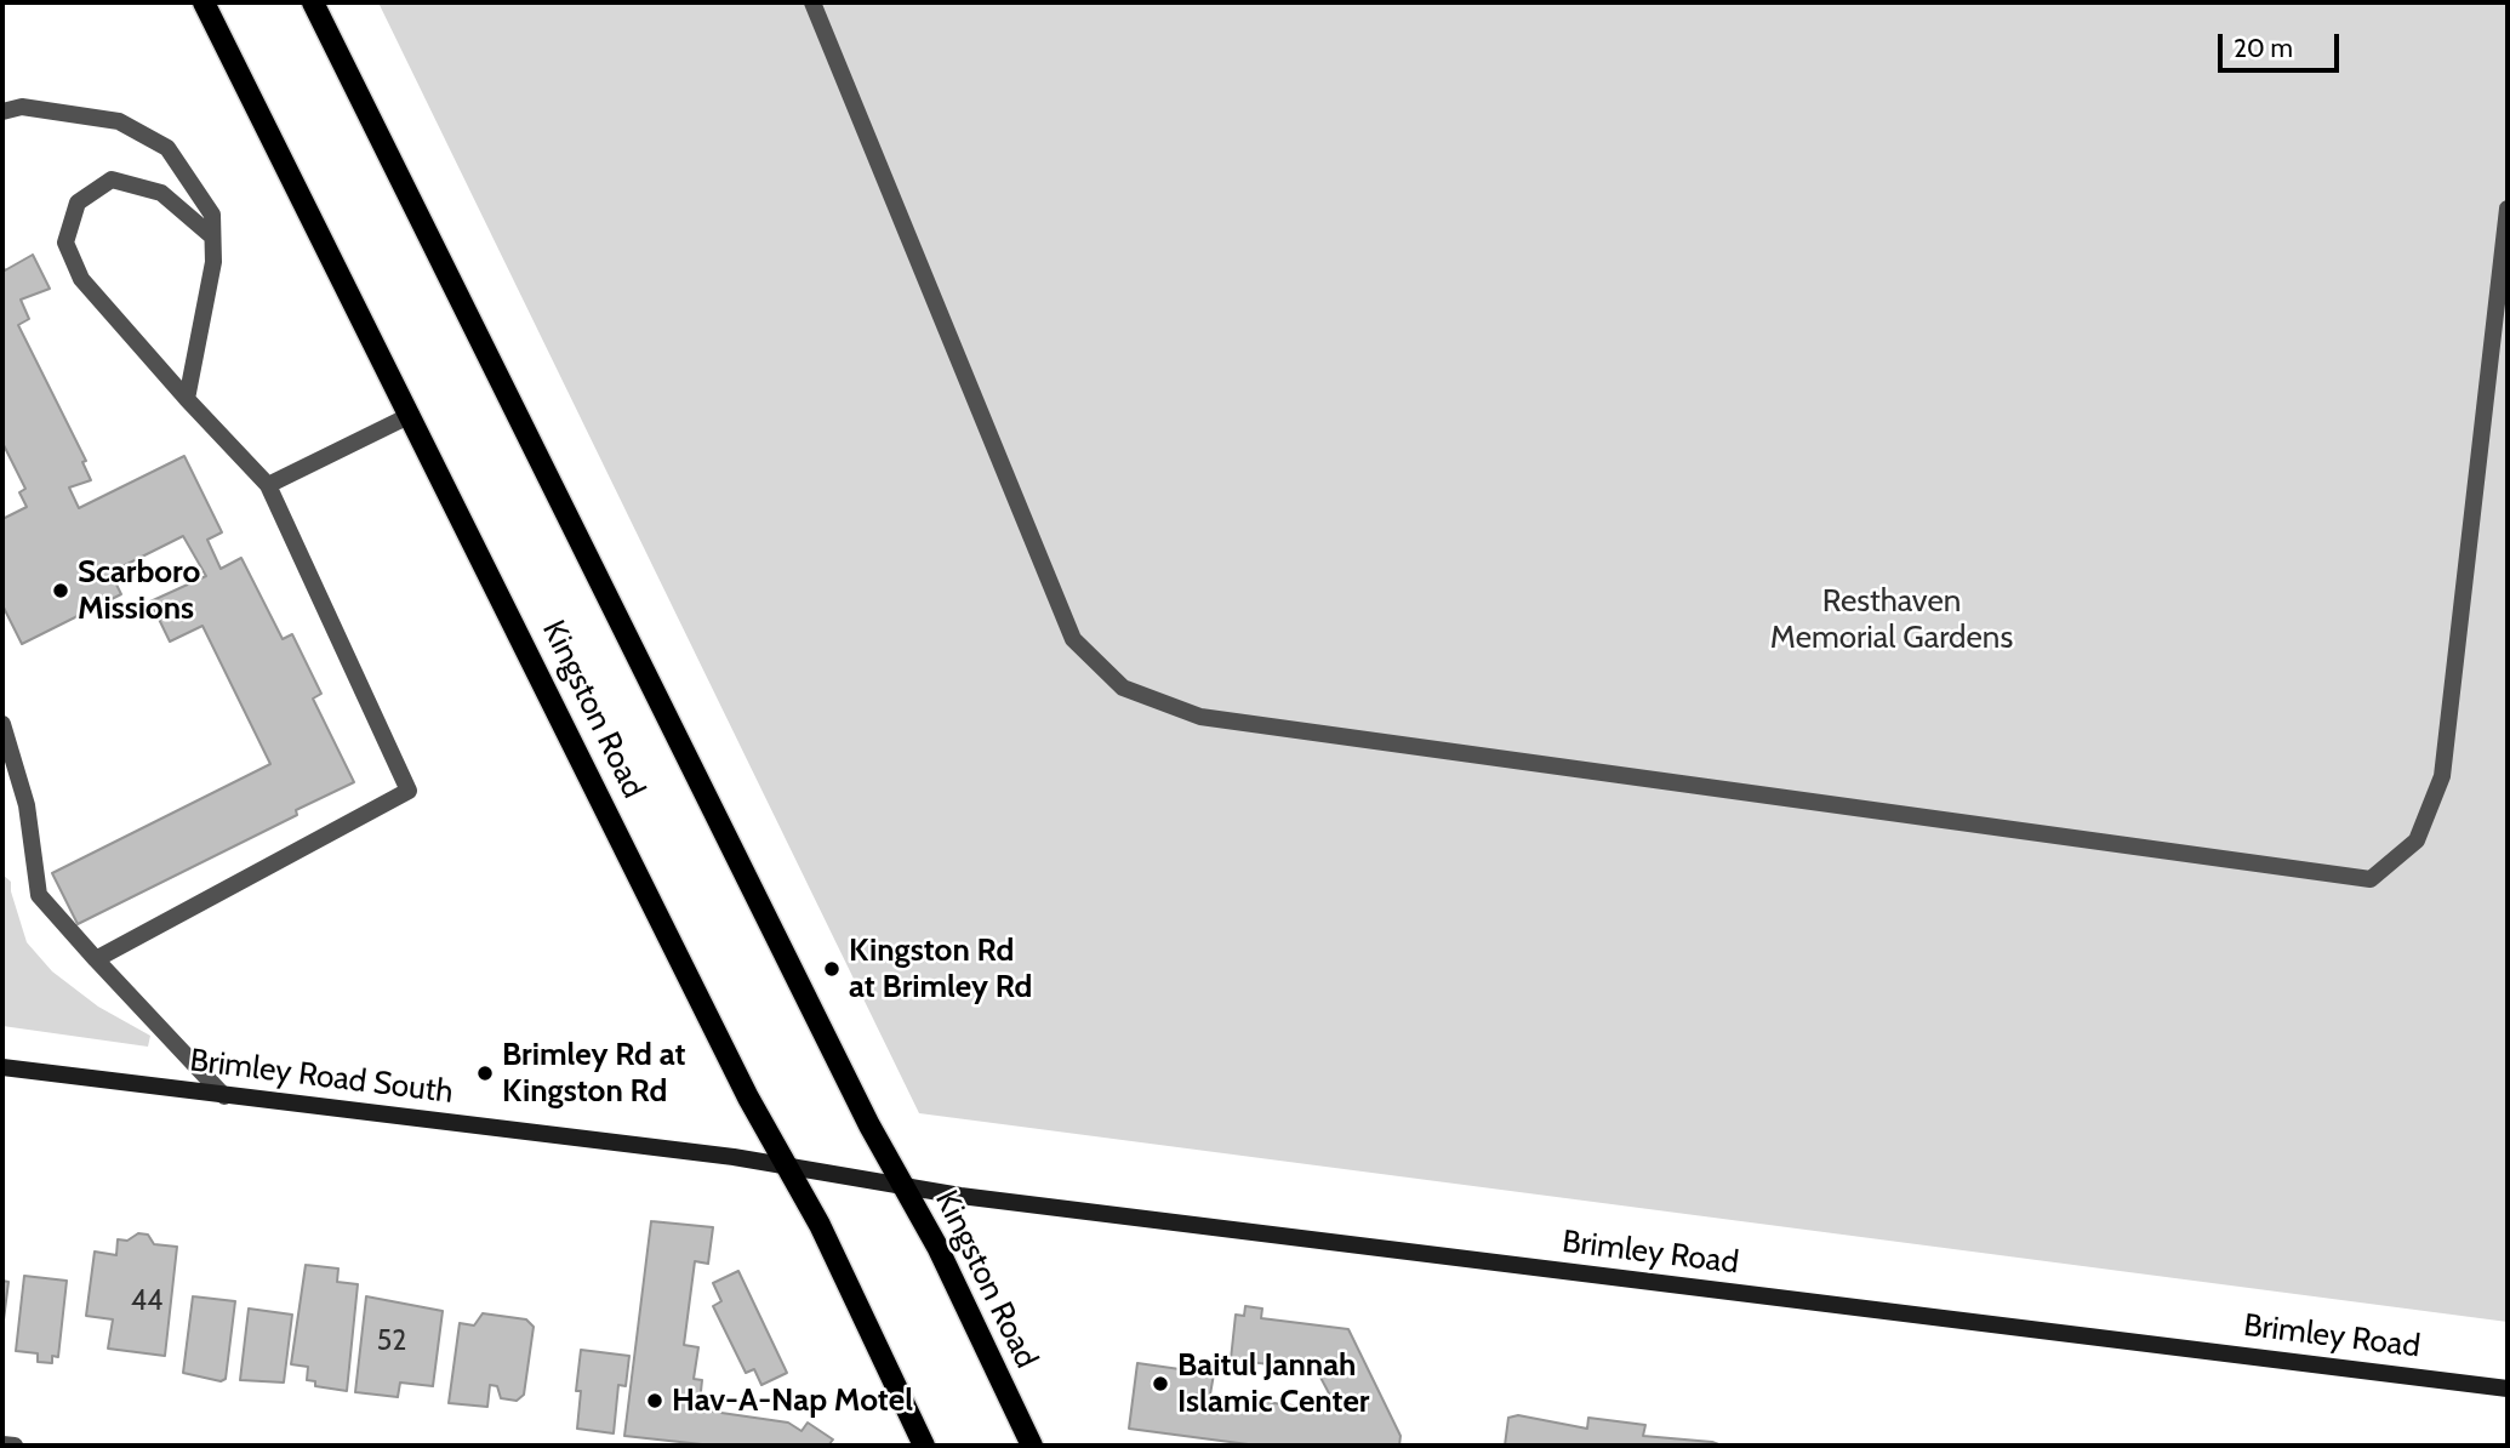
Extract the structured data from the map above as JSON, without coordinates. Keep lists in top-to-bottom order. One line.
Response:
{"streets":{"main road":["Kingston Road","Brimley Road South","Brimley Road"]},"crossings":[["Kingston Road","Brimley Road South"],["Kingston Road","Brimley Road"],["Brimley Road South","Brimley Road"]],"parks":["Resthaven Memorial Gardens"],"places":["Scarboro Missions","Kingston Rd at Brimley Rd","Brimley Rd at Kingston Rd","Baitul Jannah Islamic Center","Hav-A-Nap Motel"],"house_numbers":["44","52"],"scale_bar":"20 m"}
